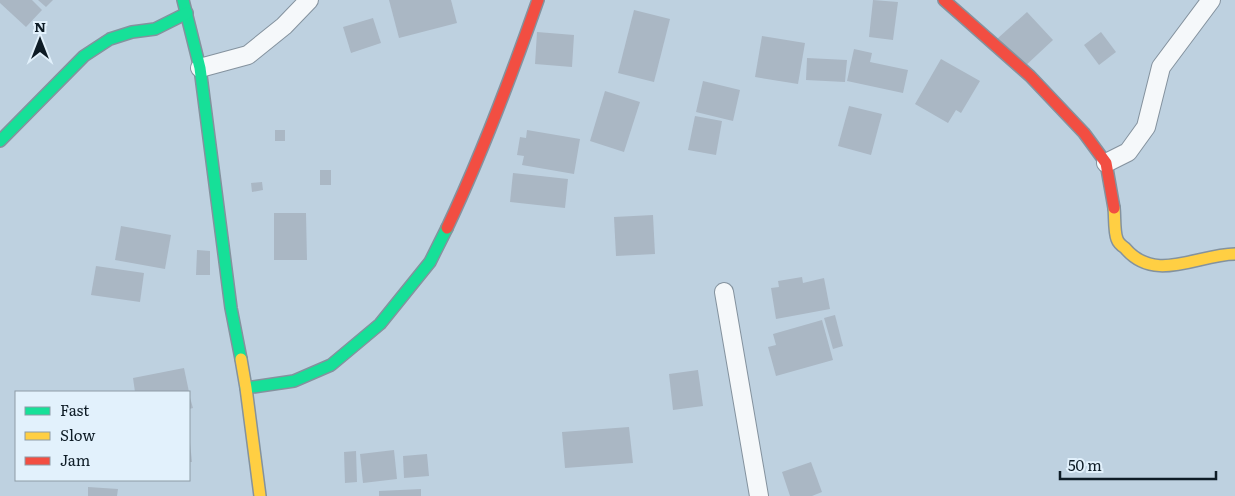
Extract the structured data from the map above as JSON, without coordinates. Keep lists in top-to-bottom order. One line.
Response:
{"legend":["Fast","Slow","Jam"],"scale_bar":"50 m","north":"top"}
